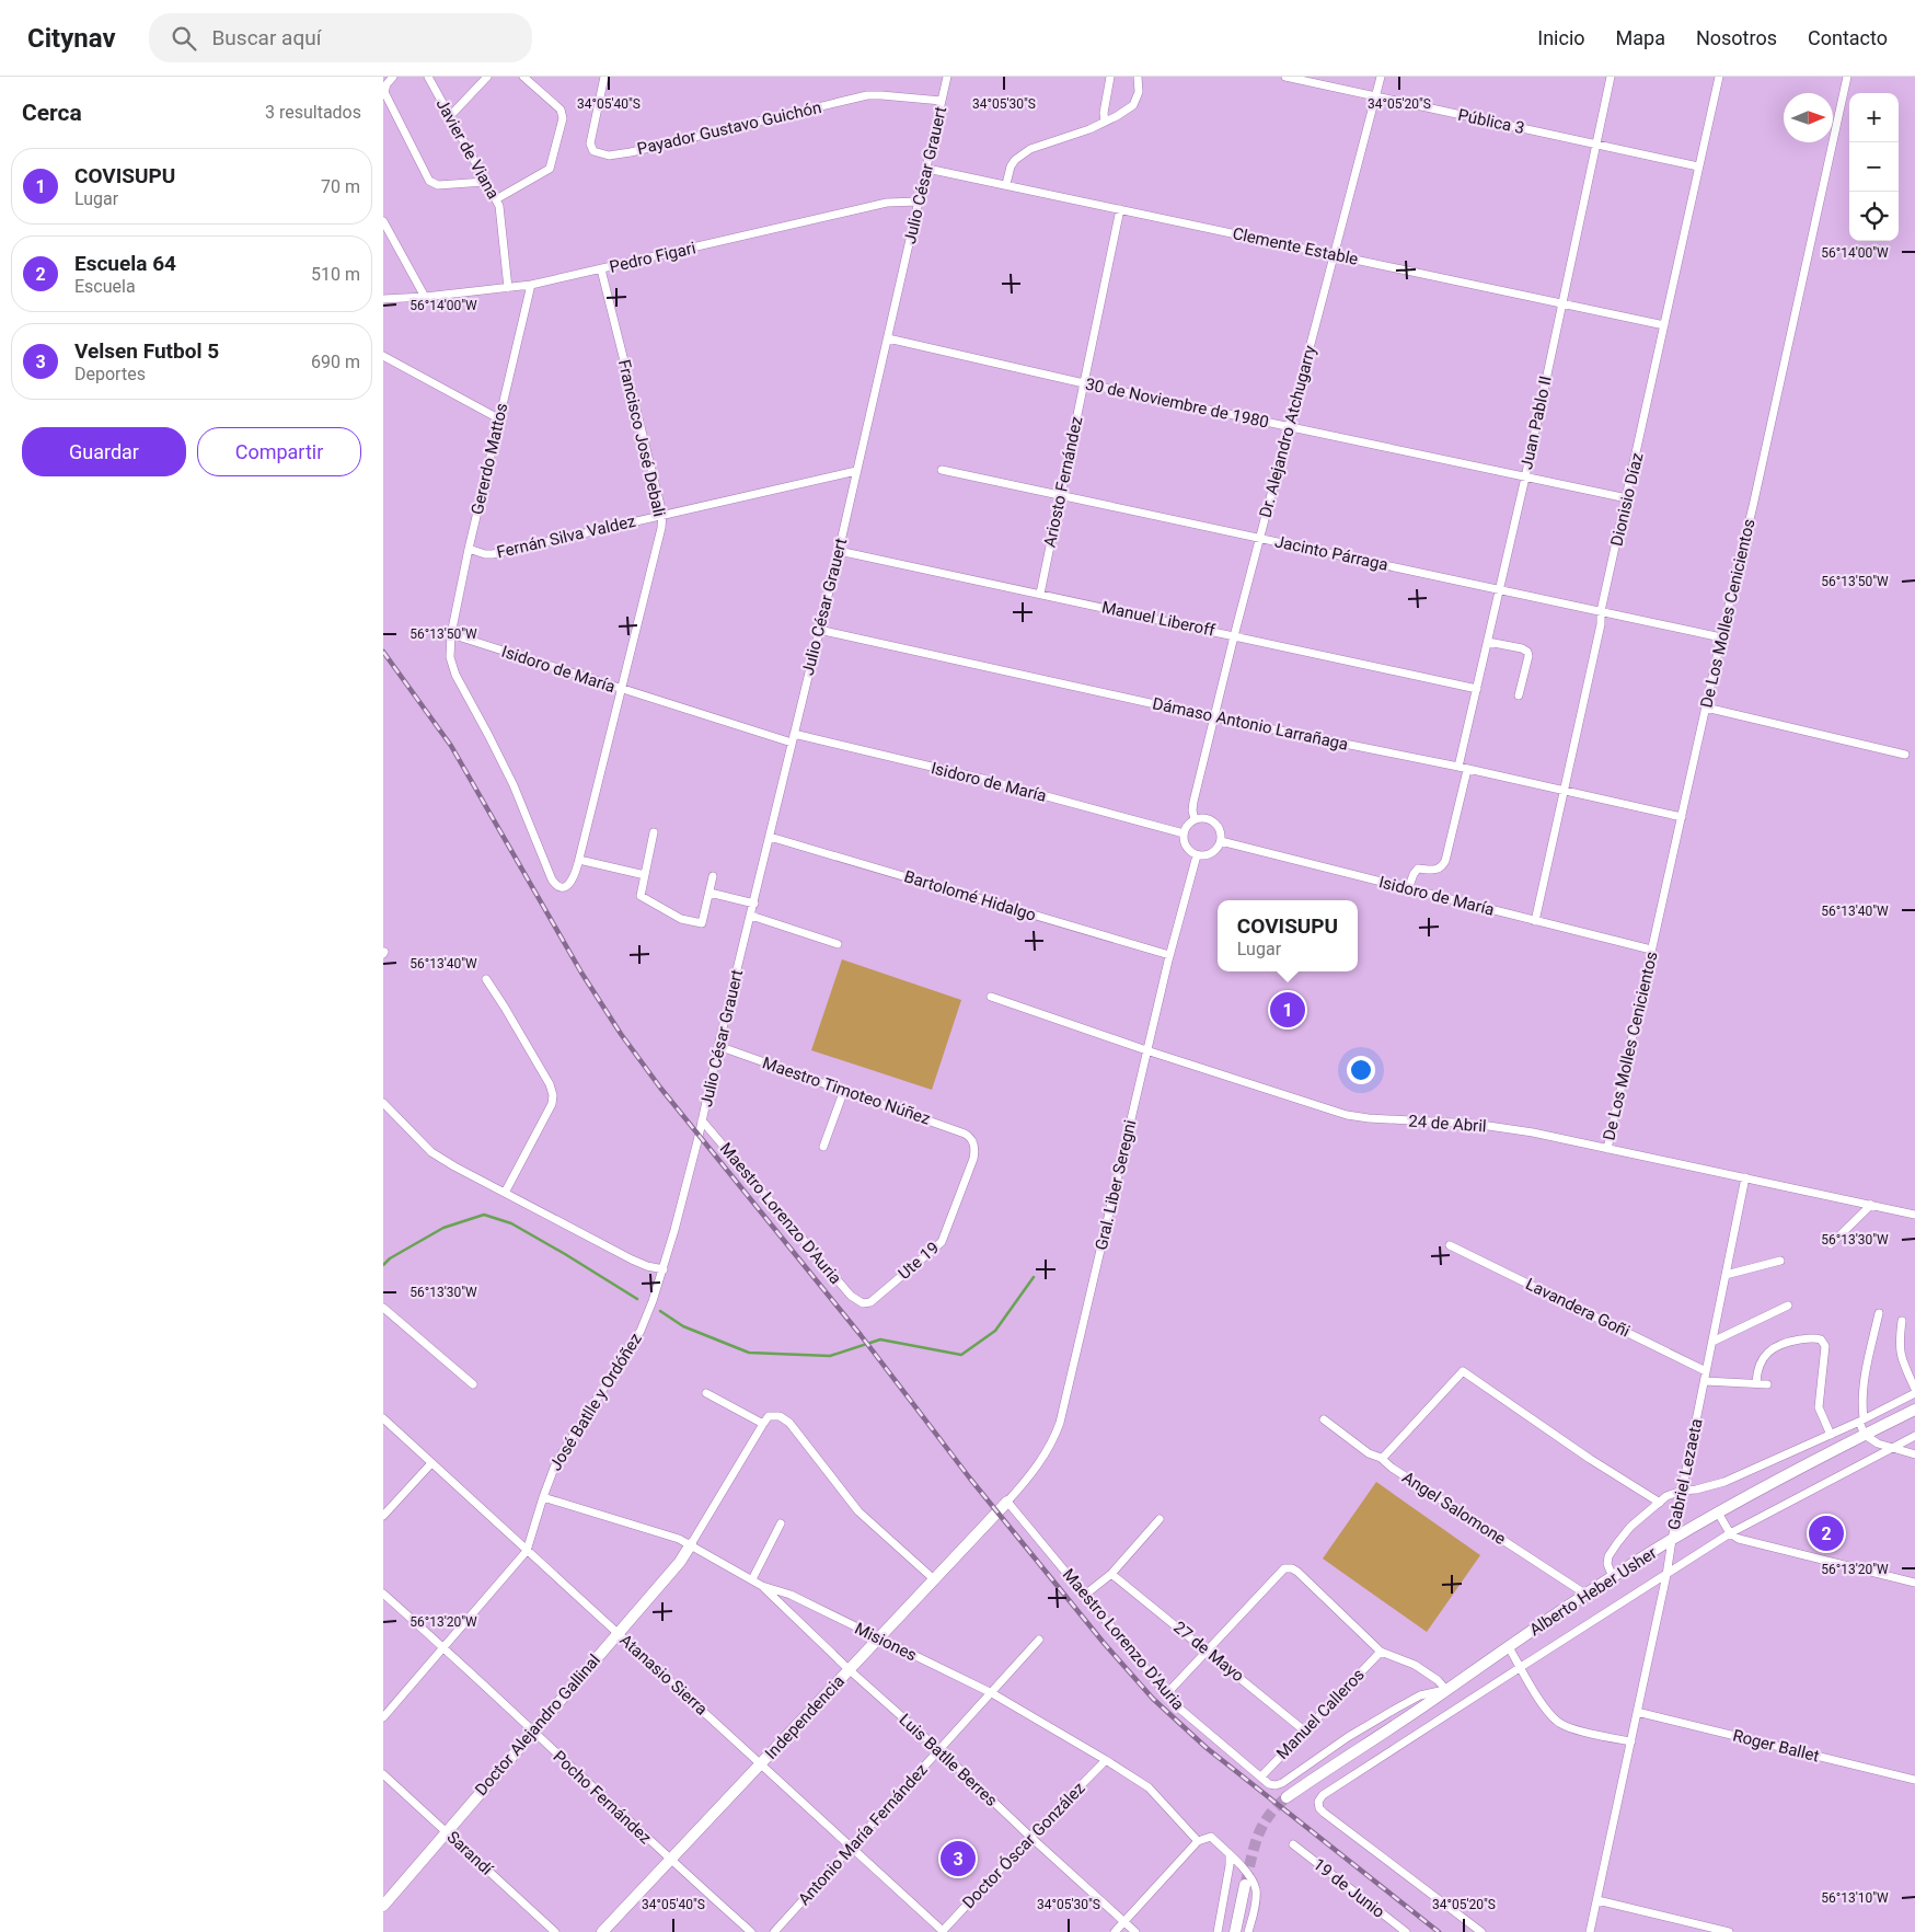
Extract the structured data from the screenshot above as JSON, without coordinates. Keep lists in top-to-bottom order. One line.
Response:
{"streets":{"street":["Pública 3","Payador Gustavo Guichón","Javier de Viana","Julio César Grauert","Clemente Estable","Pedro Figari","30 de Noviembre de 1980","Juan Pablo II","Dr. Alejandro Atchugarry","Francisco José Debali","Gererdo Mattos","Ariosto Fernández","Dionisio Díaz","Fernán Silva Valdez","Jacinto Párraga","De Los Molles Cenicientos","Manuel Liberoff","Isidoro de María","Dámaso Antonio Larrañaga","Bartolomé Hidalgo","Maestro Timoteo Núñez","24 de Abril","Gral. Liber Seregni","Maestro Lorenzo D'Auria","Ute 19","Lavandera Goñi","José Batlle y Ordóñez","Gabriel Lezaeta","Angel Salomone","Alberto Heber Usher","Misiones","27 de Mayo","Atanasio Sierra","Manuel Calleros","Independencia","Doctor Alejandro Gallinal","Roger Ballet","Luis Batlle Berres","Pocho Fernández","Antonio María Fernández","Doctor Óscar González","Sarandí","19 de Junio"]},"crossings":[["Pública 3","Juan Pablo II"],["Pública 3","Dr. Alejandro Atchugarry"],["Pública 3","Dionisio Díaz"],["Payador Gustavo Guichón","Julio César Grauert"],["Javier de Viana","Pedro Figari"],["Julio César Grauert","Clemente Estable"],["Julio César Grauert","Pedro Figari"],["Julio César Grauert","30 de Noviembre de 1980"],["Julio César Grauert","Fernán Silva Valdez"],["Julio César Grauert","Manuel Liberoff"],["Julio César Grauert","Isidoro de María"],["Julio César Grauert","Dámaso Antonio Larrañaga"],["Julio César Grauert","Bartolomé Hidalgo"],["Julio César Grauert","Maestro Timoteo Núñez"],["Julio César Grauert","Maestro Lorenzo D'Auria"],["Julio César Grauert","José Batlle y Ordóñez"],["Clemente Estable","Juan Pablo II"],["Clemente Estable","Dr. Alejandro Atchugarry"],["Clemente Estable","Ariosto Fernández"],["Clemente Estable","Dionisio Díaz"],["Pedro Figari","Francisco José Debali"],["Pedro Figari","Gererdo Mattos"],["30 de Noviembre de 1980","Juan Pablo II"],["30 de Noviembre de 1980","Dr. Alejandro Atchugarry"],["30 de Noviembre de 1980","Ariosto Fernández"],["30 de Noviembre de 1980","Dionisio Díaz"],["Juan Pablo II","Jacinto Párraga"],["Juan Pablo II","Manuel Liberoff"],["Juan Pablo II","Isidoro de María"],["Juan Pablo II","Dámaso Antonio Larrañaga"],["Dr. Alejandro Atchugarry","Jacinto Párraga"],["Dr. Alejandro Atchugarry","Manuel Liberoff"],["Dr. Alejandro Atchugarry","Isidoro de María"],["Dr. Alejandro Atchugarry","Dámaso Antonio Larrañaga"],["Dr. Alejandro Atchugarry","Gral. Liber Seregni"],["Francisco José Debali","Gererdo Mattos"],["Francisco José Debali","Fernán Silva Valdez"],["Francisco José Debali","Isidoro de María"],["Gererdo Mattos","Fernán Silva Valdez"],["Gererdo Mattos","Isidoro de María"],["Ariosto Fernández","Jacinto Párraga"],["Ariosto Fernández","Manuel Liberoff"],["Dionisio Díaz","Jacinto Párraga"],["Dionisio Díaz","Isidoro de María"],["Dionisio Díaz","Dámaso Antonio Larrañaga"],["Jacinto Párraga","De Los Molles Cenicientos"],["De Los Molles Cenicientos","Isidoro de María"],["De Los Molles Cenicientos","Dámaso Antonio Larrañaga"],["De Los Molles Cenicientos","24 de Abril"],["Isidoro de María","Gral. Liber Seregni"],["Bartolomé Hidalgo","Gral. Liber Seregni"],["Maestro Timoteo Núñez","Ute 19"],["24 de Abril","Gral. Liber Seregni"],["24 de Abril","Gabriel Lezaeta"],["Gral. Liber Seregni","Maestro Lorenzo D'Auria"],["Gral. Liber Seregni","Independencia"],["Maestro Lorenzo D'Auria","Ute 19"],["Maestro Lorenzo D'Auria","Alberto Heber Usher"],["Maestro Lorenzo D'Auria","Manuel Calleros"],["Maestro Lorenzo D'Auria","Independencia"],["Lavandera Goñi","Gabriel Lezaeta"],["José Batlle y Ordóñez","Misiones"],["José Batlle y Ordóñez","Atanasio Sierra"],["José Batlle y Ordóñez","Pocho Fernández"],["Gabriel Lezaeta","Alberto Heber Usher"],["Gabriel Lezaeta","Roger Ballet"],["Angel Salomone","Alberto Heber Usher"],["Misiones","Independencia"],["Misiones","Doctor Alejandro Gallinal"],["Misiones","Luis Batlle Berres"],["Misiones","Antonio María Fernández"],["Misiones","Doctor Óscar González"],["27 de Mayo","Manuel Calleros"],["Atanasio Sierra","Independencia"],["Atanasio Sierra","Doctor Alejandro Gallinal"],["Atanasio Sierra","Antonio María Fernández"],["Atanasio Sierra","Doctor Óscar González"],["Independencia","Luis Batlle Berres"],["Independencia","Pocho Fernández"],["Doctor Alejandro Gallinal","Pocho Fernández"],["Doctor Alejandro Gallinal","Sarandí"],["Luis Batlle Berres","Antonio María Fernández"],["Luis Batlle Berres","Doctor Óscar González"]],"north":"right","page":{"header":"Citynav","search":"Buscar aquí","nav":["Inicio","Mapa","Nosotros","Contacto"],"heading":["Cerca","3 resultados"],"map_buttons":["+","−"],"list":[{"mark":"1","name":"COVISUPU","note":"Lugar","value":"70 m"},{"mark":"2","name":"Escuela 64","note":"Escuela","value":"510 m"},{"mark":"3","name":"Velsen Futbol 5","note":"Deportes","value":"690 m"}],"buttons":["Guardar","Compartir"],"popup":["COVISUPU","Lugar"],"pins":["1","2","3"]},"coordinates":["34°05'40\"S","34°05'30\"S","34°05'20\"S","56°14'00\"W","56°13'50\"W","56°13'40\"W","56°13'30\"W","56°13'20\"W","56°13'10\"W"]}
